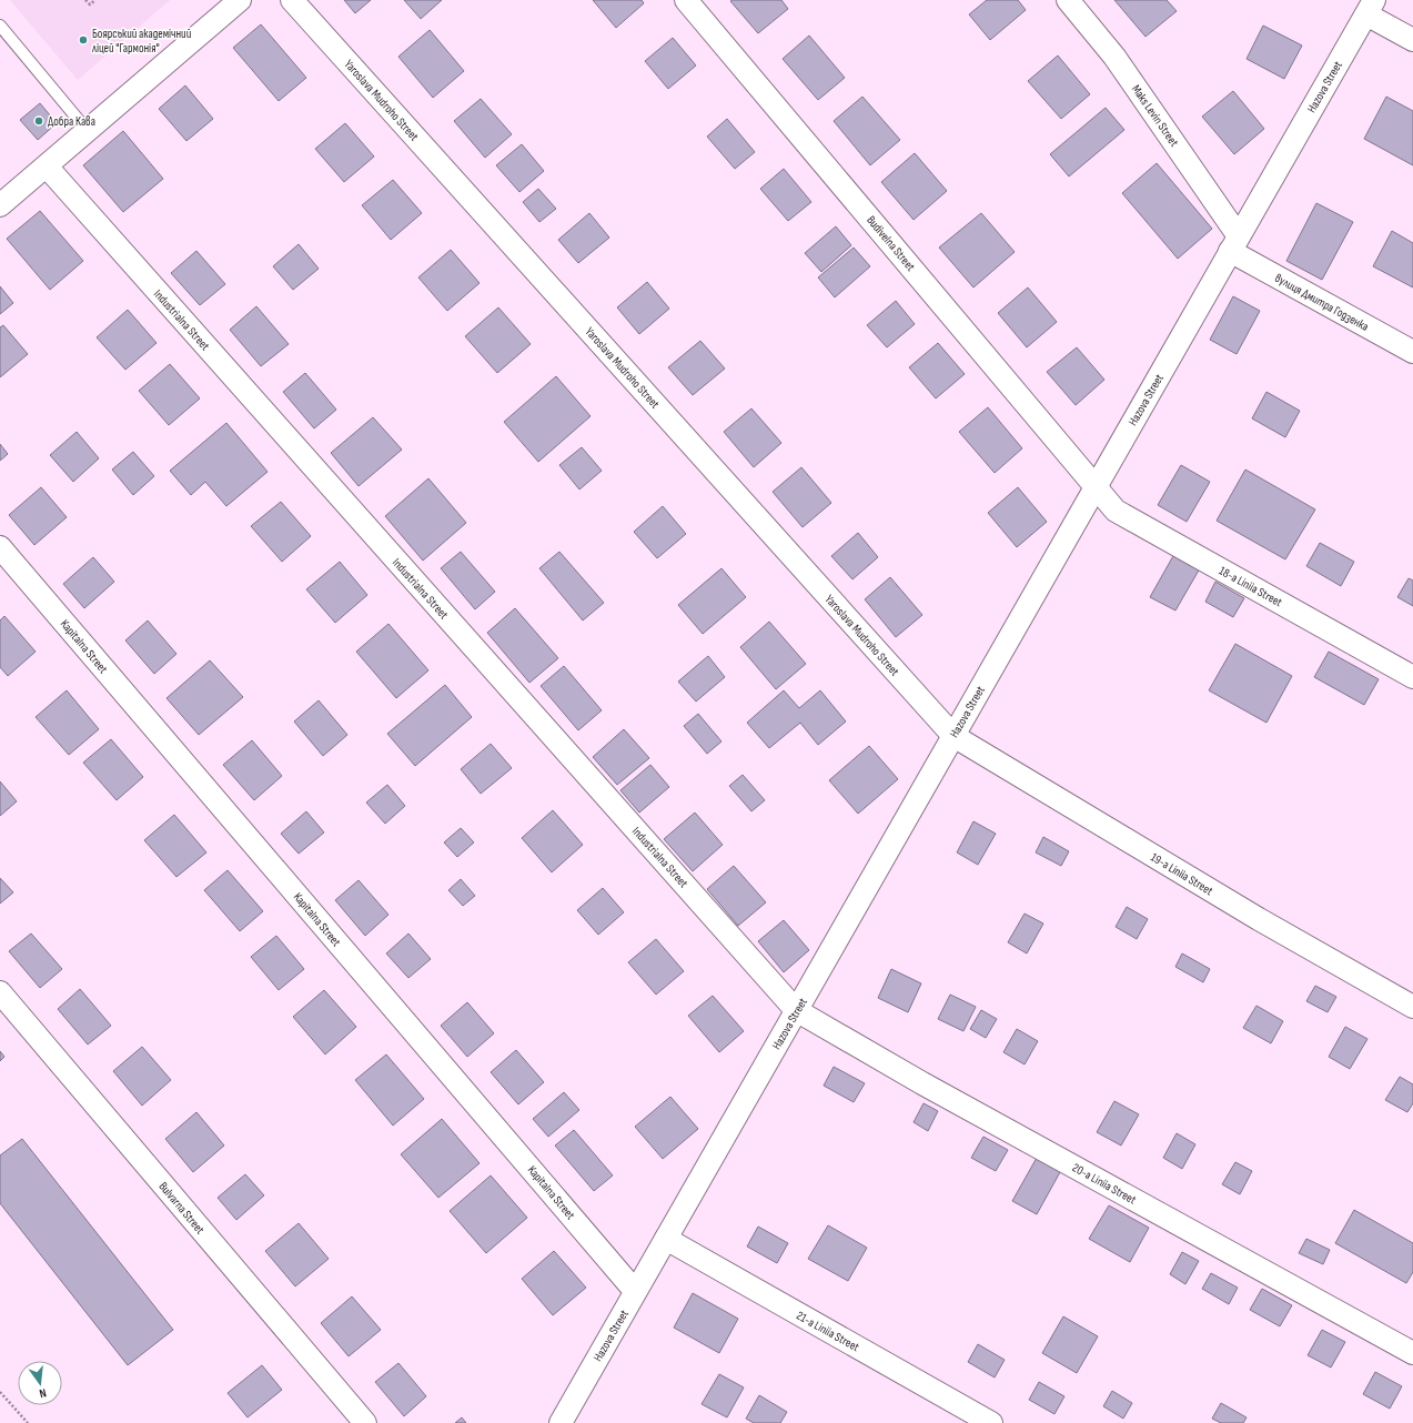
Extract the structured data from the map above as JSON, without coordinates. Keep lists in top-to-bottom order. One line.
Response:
{"streets":{"street":["Hazova Street","Yaroslava Mudroho Street","Maks Levin Street","Budivelna Street","вулиця Дмитра Годзенка","Industrialna Street","18-a Liniia Street","Kapitalna Street","19-a Liniia Street","20-a Liniia Street","Bulvarna Street","21-a Liniia Street"]},"crossings":[["Hazova Street","Yaroslava Mudroho Street"],["Hazova Street","Maks Levin Street"],["Hazova Street","Budivelna Street"],["Hazova Street","вулиця Дмитра Годзенка"],["Hazova Street","Industrialna Street"],["Hazova Street","18-a Liniia Street"],["Hazova Street","Kapitalna Street"],["Hazova Street","19-a Liniia Street"],["Hazova Street","20-a Liniia Street"],["Hazova Street","21-a Liniia Street"],["Yaroslava Mudroho Street","19-a Liniia Street"],["Maks Levin Street","вулиця Дмитра Годзенка"],["Budivelna Street","18-a Liniia Street"],["Industrialna Street","20-a Liniia Street"]],"places":["Боярський академічний ліцей \"Гармонія\"","Добра Кава"],"north":"bottom"}
